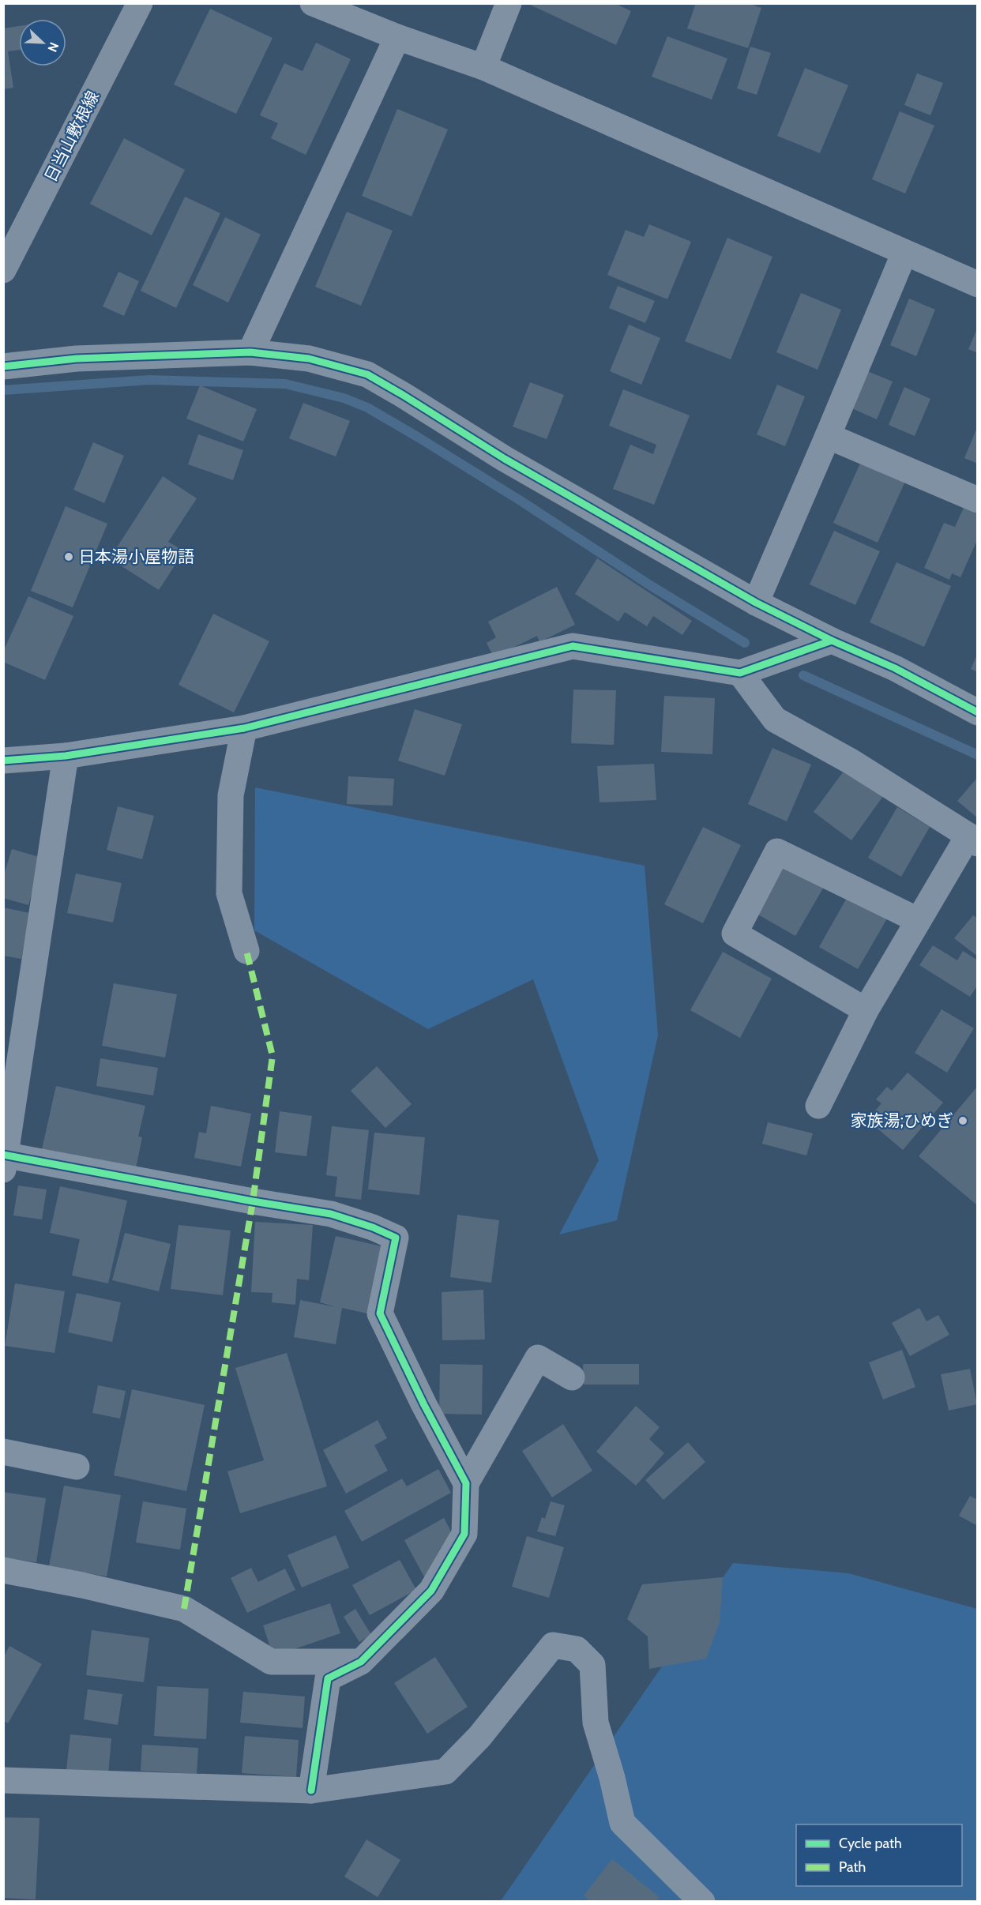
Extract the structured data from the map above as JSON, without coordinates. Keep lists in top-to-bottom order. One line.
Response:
{"streets":{"main road":["日当山敷根線"]},"places":["日本湯小屋物語","家族湯;ひめぎ"],"legend":["Cycle path","Path"],"north":"bottom right"}
